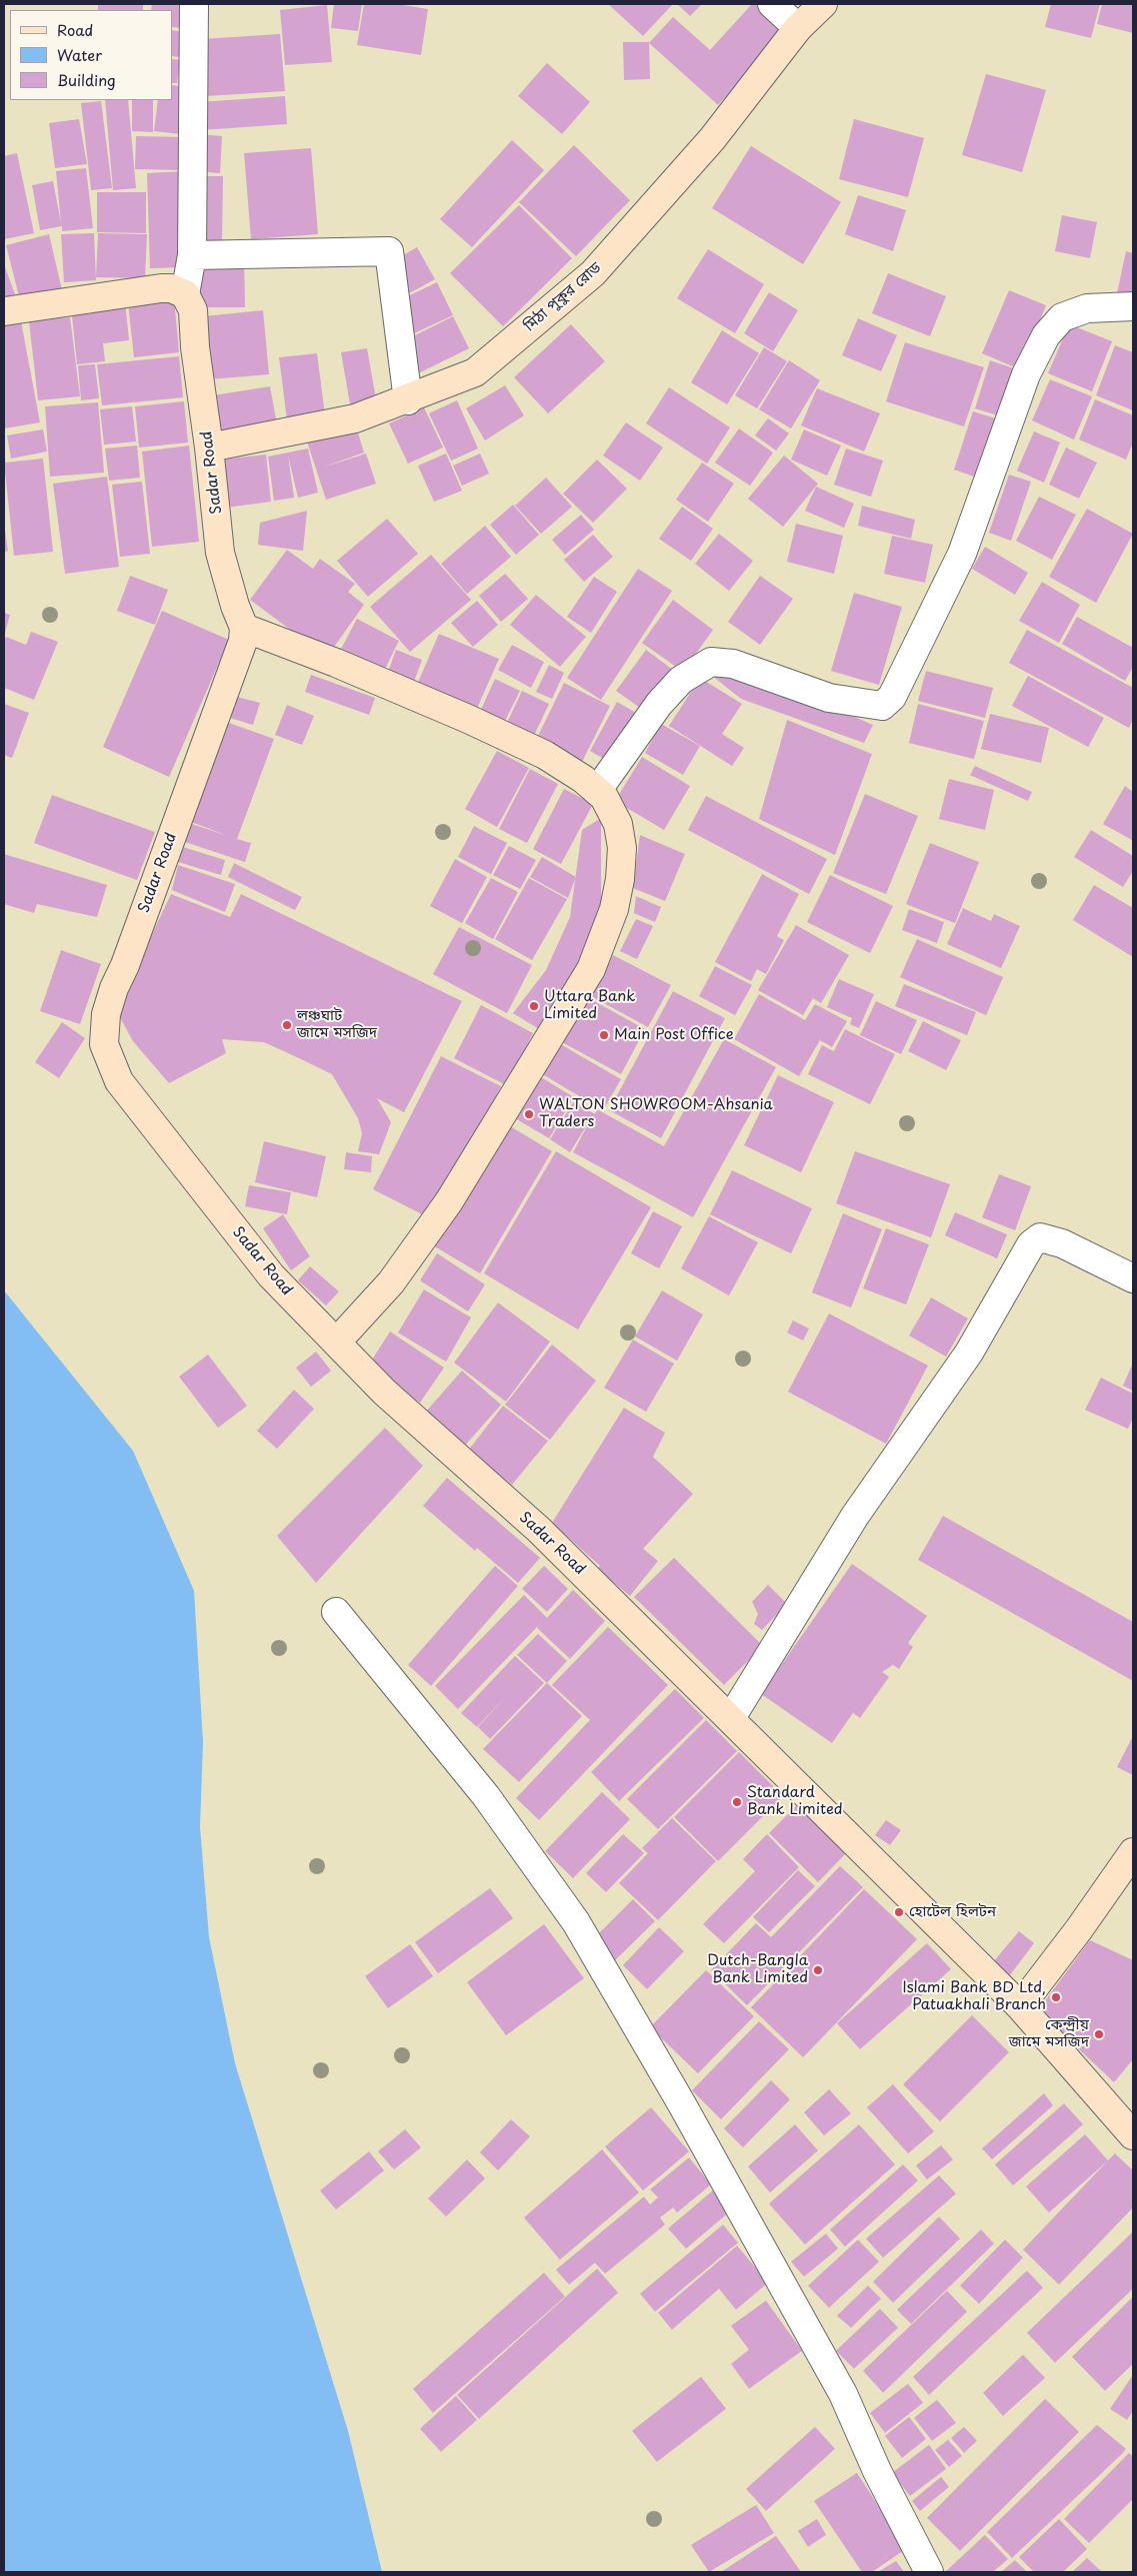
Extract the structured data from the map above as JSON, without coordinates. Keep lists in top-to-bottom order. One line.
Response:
{"streets":{"street":["মিঠা পুকুর রোড","Sadar Road"]},"crossings":[["মিঠা পুকুর রোড","Sadar Road"]],"places":["Uttara Bank Limited","লঞ্চঘাট জামে মসজিদ","Main Post Office","WALTON SHOWROOM-Ahsania Traders","Standard Bank Limited","হোটেল হিলটন","Dutch-Bangla Bank Limited","Islami Bank BD Ltd, Patuakhali Branch","কেন্দ্রীয় জামে মসজিদ"],"legend":["Road","Water","Building"]}
